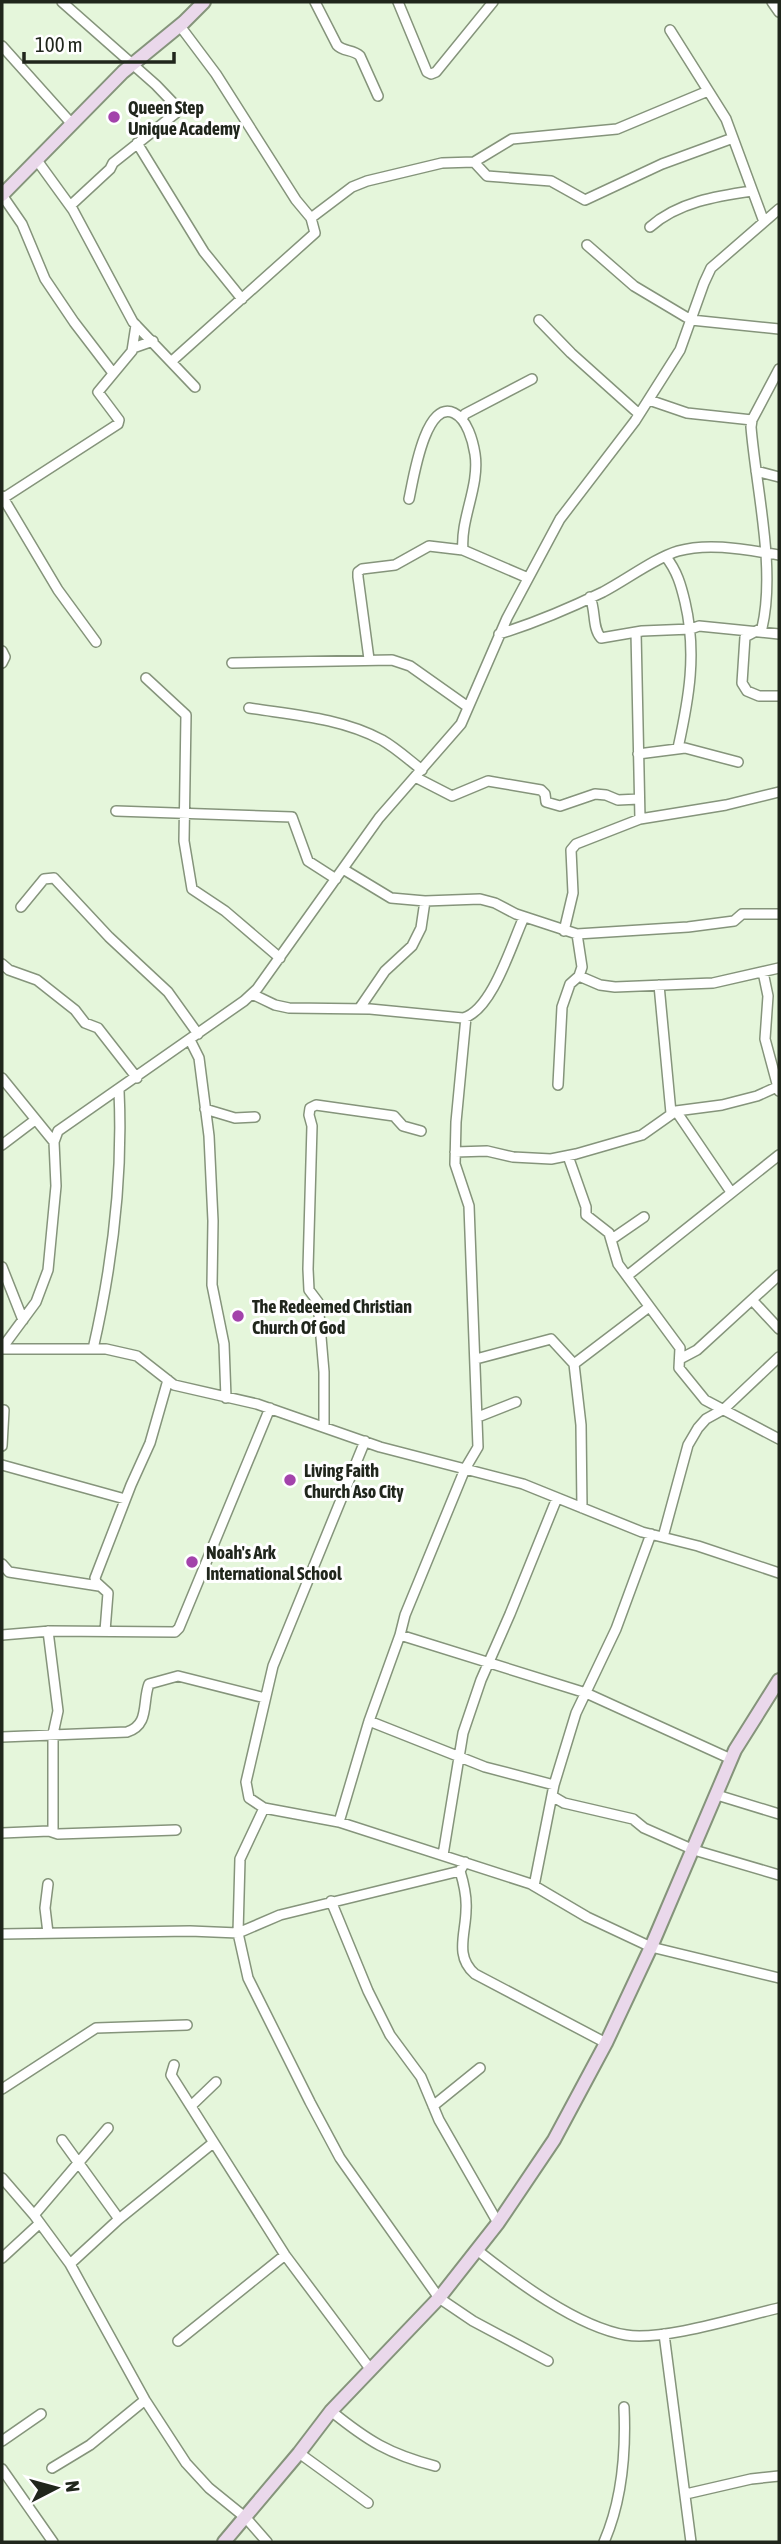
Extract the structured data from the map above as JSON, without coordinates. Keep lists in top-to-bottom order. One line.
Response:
{"places":["Queen Step Unique Academy","The Redeemed Christian Church Of God","Living Faith Church Aso City","Noah's Ark International School"],"scale_bar":"100 m","north":"right"}
